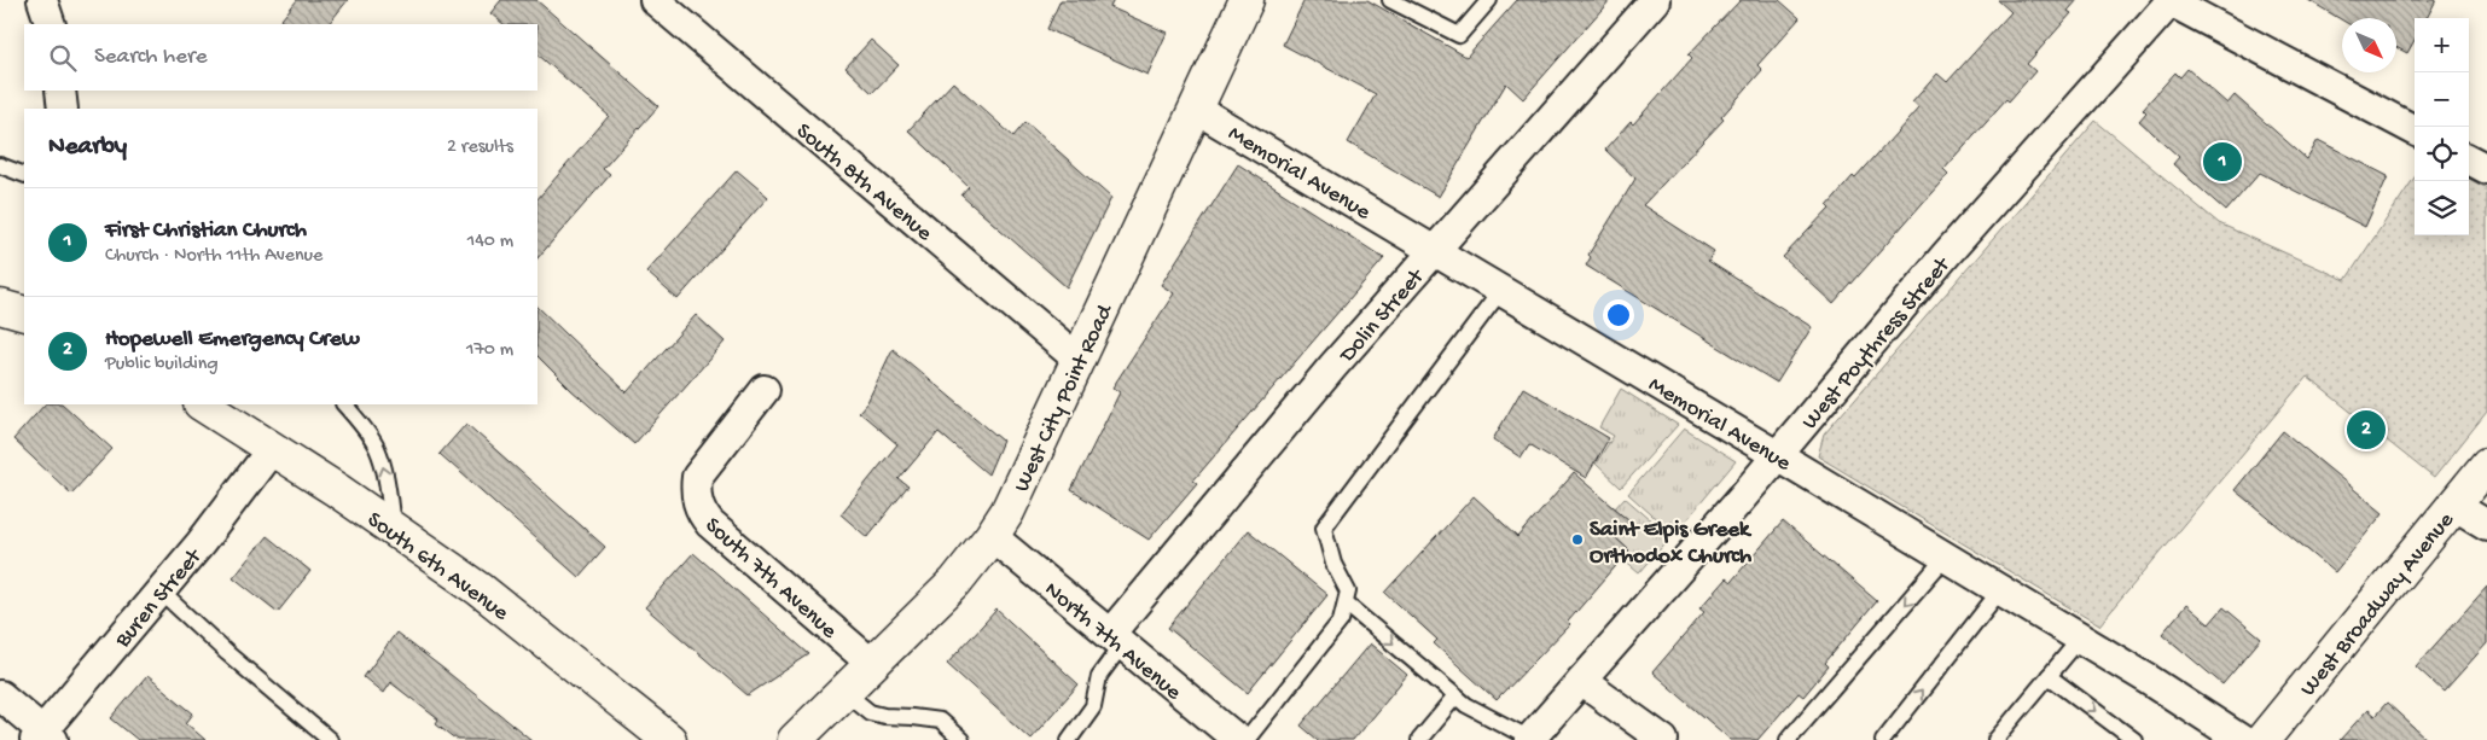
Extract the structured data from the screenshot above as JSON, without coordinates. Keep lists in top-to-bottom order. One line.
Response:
{"streets":{"main road":["West City Point Road","South 6th Avenue","West Broadway Avenue"],"street":["Memorial Avenue","South 8th Avenue","Dolin Street","West Poythress Street","South 7th Avenue","Buren Street","North 7th Avenue"]},"crossings":[["Memorial Avenue","Dolin Street"],["Memorial Avenue","West Poythress Street"],["Memorial Avenue","West City Point Road"],["South 8th Avenue","West City Point Road"],["Dolin Street","North 7th Avenue"],["West City Point Road","South 7th Avenue"],["West City Point Road","North 7th Avenue"],["South 6th Avenue","Buren Street"]],"places":["Saint Elpis Greek Orthodox Church"],"north":"bottom right","page":{"map_buttons":["+","−"],"search":"Search here","heading":["Nearby","2 results"],"pins":["1","2"],"list":[{"mark":"1","name":"First Christian Church","note":"Church · North 11th Avenue","value":"140 m"},{"mark":"2","name":"Hopewell Emergency Crew","note":"Public building","value":"170 m"}]}}
